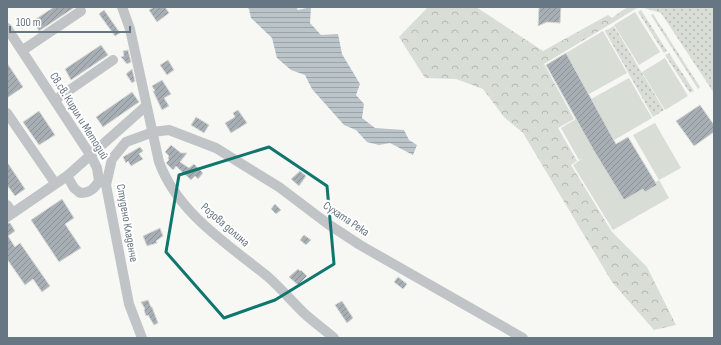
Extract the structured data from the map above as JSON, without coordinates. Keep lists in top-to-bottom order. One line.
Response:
{"streets":{"street":["Св.св. Кирил и Методий","Сухата Река","Студено Кладенче","Розова долина"]},"crossings":[["Св.св. Кирил и Методий","Студено Кладенче"],["Сухата Река","Студено Кладенче"],["Сухата Река","Розова долина"],["Студено Кладенче","Розова долина"]],"scale_bar":"100 m"}
